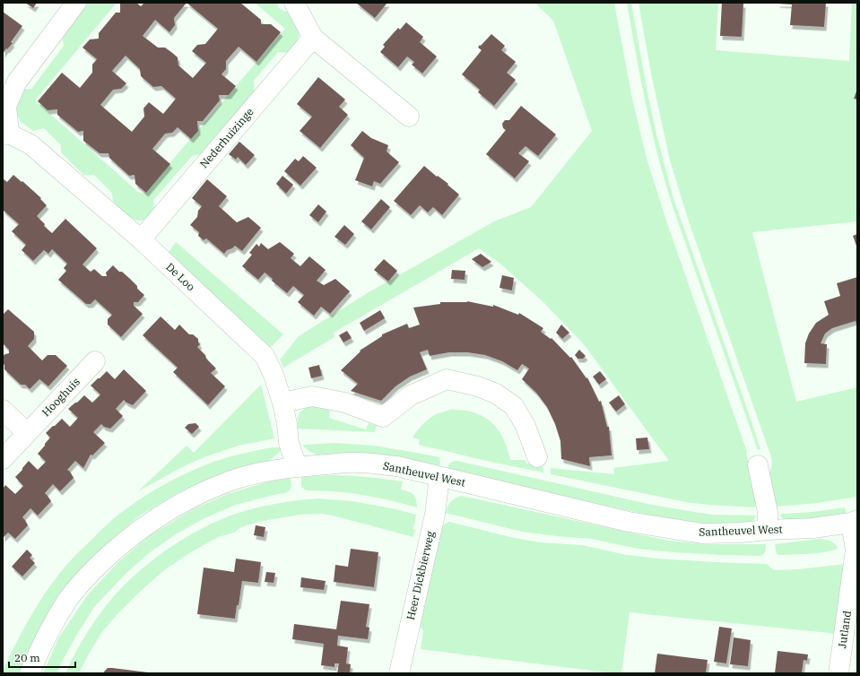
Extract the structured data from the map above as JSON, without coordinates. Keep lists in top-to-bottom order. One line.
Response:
{"streets":{"street":["Nederhuizinge","De Loo","Hooghuis","Santheuvel West","Heer Dickbierweg","Jutland"]},"crossings":[["Nederhuizinge","De Loo"],["De Loo","Santheuvel West"],["Santheuvel West","Heer Dickbierweg"],["Santheuvel West","Jutland"]],"scale_bar":"20 m"}
